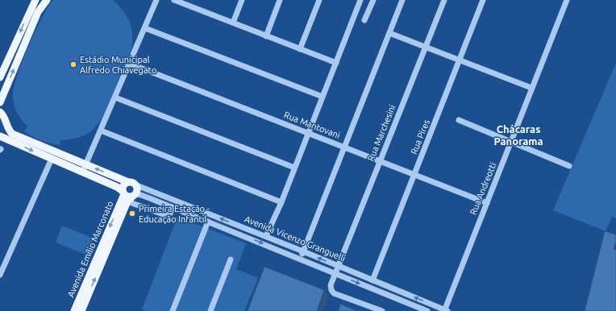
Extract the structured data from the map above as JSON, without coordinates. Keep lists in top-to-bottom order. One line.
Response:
{"streets":{"main road":["Avenida Vicenzo Granguelli","Avenida Emílio Marconato"],"street":["Rua Mantovani","Rua Marchesini","Rua Pires","Rua Andreotti"]},"crossings":[["Rua Mantovani","Rua Marchesini"],["Rua Mantovani","Rua Pires"],["Rua Mantovani","Rua Andreotti"],["Rua Marchesini","Avenida Vicenzo Granguelli"],["Rua Pires","Avenida Vicenzo Granguelli"],["Rua Andreotti","Avenida Vicenzo Granguelli"],["Avenida Vicenzo Granguelli","Avenida Emílio Marconato"]],"districts":["Chácaras Panorama"],"places":["Estádio Municipal Alfredo Chiavegato","Primeira Estação - Educação Infantil"]}
